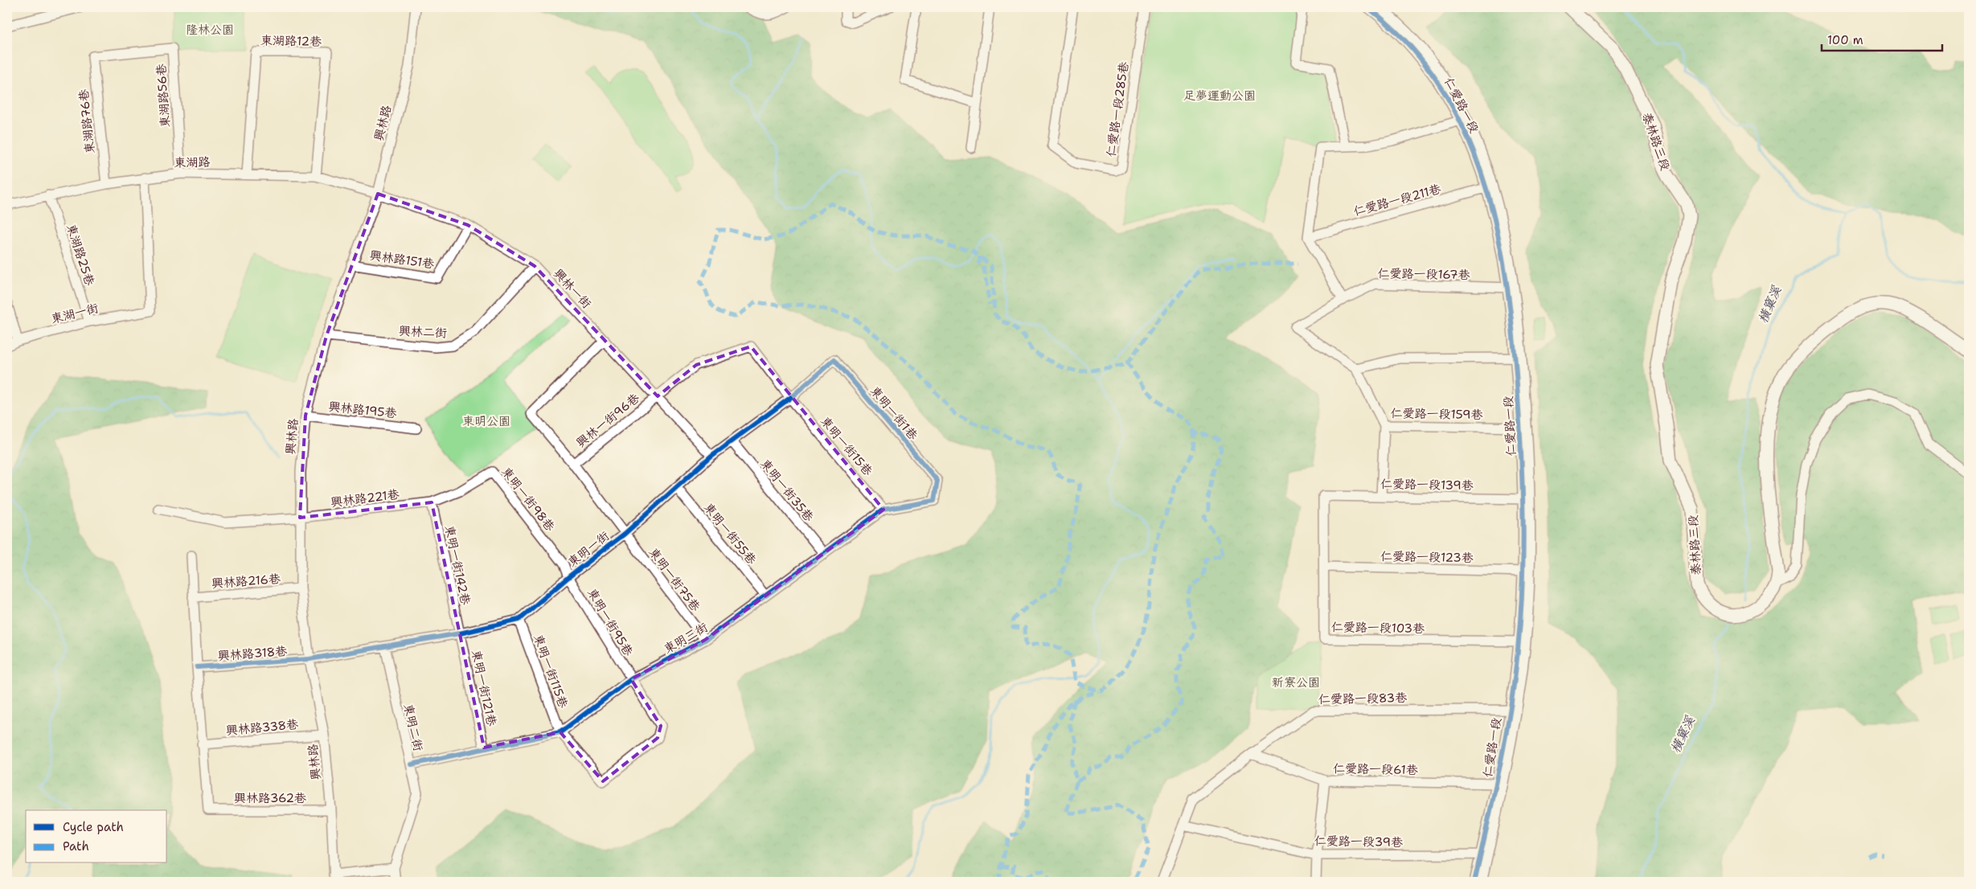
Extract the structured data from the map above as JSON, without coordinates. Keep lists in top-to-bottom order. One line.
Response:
{"streets":{"main road":["泰林路三段"],"street":["東湖路12巷","東湖路56巷","仁愛路一段","仁愛路一段285巷","東湖路76巷","興林路","東湖路","仁愛路一段211巷","東湖路25巷","興林路151巷","仁愛路一段167巷","興林一街","東湖一街","興林二街","興林路195巷","東明一街1巷","仁愛路一段159巷","興林一街96巷","東明一街15巷","仁愛路一段139巷","東明一街35巷","興林路221巷","東明一街98巷","東明一街55巷","東明一街","仁愛路一段123巷","東明一街142巷","東明一街75巷","興林路216巷","東明一街95巷","仁愛路一段103巷","東明三街","興林路318巷","東明一街115巷","東明一街121巷","仁愛路一段83巷","興林路338巷","東明二街","仁愛路一段61巷","興林路362巷","仁愛路一段39巷"]},"crossings":[["東湖路12巷","東湖路"],["東湖路56巷","東湖路76巷"],["東湖路56巷","東湖路"],["仁愛路一段","仁愛路一段211巷"],["仁愛路一段","仁愛路一段167巷"],["仁愛路一段","仁愛路一段159巷"],["仁愛路一段","仁愛路一段139巷"],["仁愛路一段","仁愛路一段123巷"],["仁愛路一段","仁愛路一段103巷"],["仁愛路一段","仁愛路一段83巷"],["仁愛路一段","仁愛路一段61巷"],["仁愛路一段","仁愛路一段39巷"],["東湖路76巷","東湖路"],["興林路","東湖路"],["興林路","興林路151巷"],["興林路","興林一街"],["興林路","興林二街"],["興林路","興林路195巷"],["興林路","興林路221巷"],["興林路","東明一街"],["興林路","興林路216巷"],["興林路","興林路318巷"],["興林路","興林路338巷"],["興林路","興林路362巷"],["東湖路","東湖路25巷"],["東湖路","興林一街"],["東湖路","東湖一街"],["東湖路25巷","東湖一街"],["興林路151巷","興林一街"],["仁愛路一段167巷","仁愛路一段159巷"],["興林一街","興林二街"],["興林一街","興林一街96巷"],["興林一街","東明一街"],["興林一街","東明一街75巷"],["東明一街1巷","東明一街"],["東明一街1巷","東明三街"],["興林一街96巷","東明一街15巷"],["興林一街96巷","東明一街"],["興林一街96巷","東明一街75巷"],["東明一街15巷","東明一街"],["東明一街15巷","東明三街"],["仁愛路一段139巷","仁愛路一段103巷"],["東明一街35巷","東明一街"],["東明一街35巷","東明三街"],["興林路221巷","東明一街98巷"],["興林路221巷","東明一街142巷"],["東明一街98巷","東明一街"],["東明一街98巷","東明一街142巷"],["東明一街98巷","東明一街95巷"],["東明一街55巷","東明一街"],["東明一街55巷","東明三街"],["東明一街","東明一街142巷"],["東明一街","東明一街75巷"],["東明一街","東明一街95巷"],["東明一街","興林路318巷"],["東明一街","東明一街115巷"],["東明一街","東明一街121巷"],["東明一街","東明二街"],["仁愛路一段123巷","仁愛路一段103巷"],["東明一街142巷","東明一街121巷"],["東明一街75巷","東明三街"],["東明一街95巷","東明三街"],["東明一街95巷","東明一街115巷"],["東明三街","東明一街115巷"],["東明三街","東明一街121巷"],["東明三街","東明二街"],["仁愛路一段83巷","仁愛路一段61巷"],["仁愛路一段83巷","仁愛路一段39巷"],["興林路338巷","興林路362巷"]],"water":["橫窠溪"],"parks":["隆林公園","足夢運動公園","東明公園","新寮公園"],"legend":["Cycle path","Path"],"scale_bar":"100 m"}
